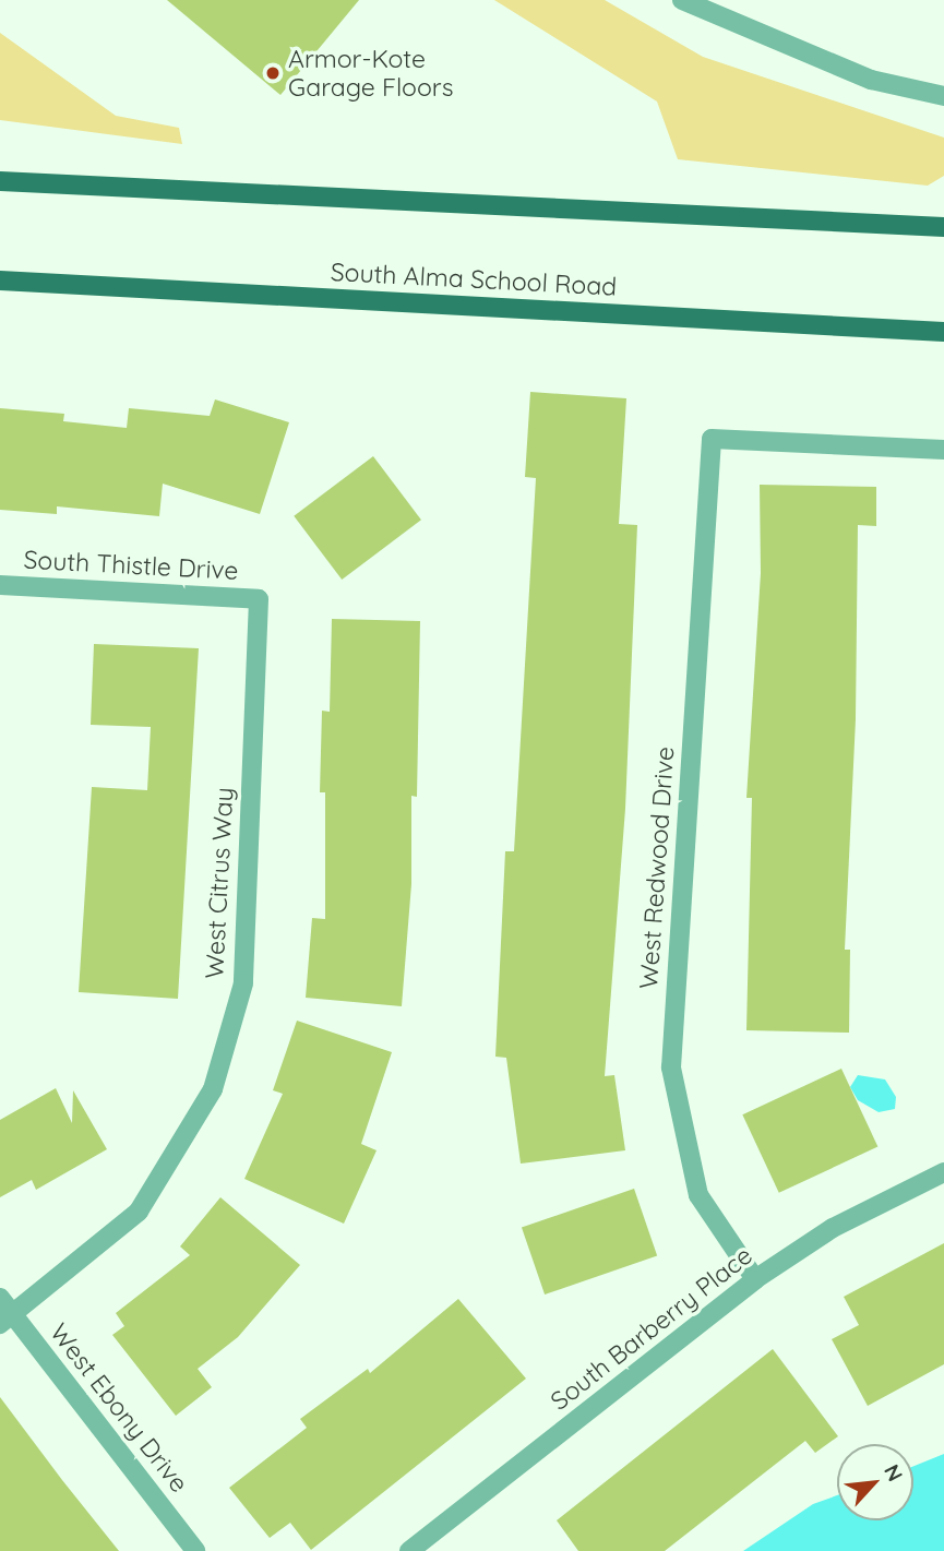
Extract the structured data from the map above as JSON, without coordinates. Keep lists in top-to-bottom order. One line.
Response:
{"streets":{"main road":["South Alma School Road"],"street":["South Thistle Drive","West Redwood Drive","West Citrus Way","South Barberry Place","West Ebony Drive"]},"crossings":[["South Thistle Drive","West Citrus Way"],["West Redwood Drive","South Barberry Place"],["West Citrus Way","West Ebony Drive"]],"places":["Armor-Kote Garage Floors"],"north":"top right"}
